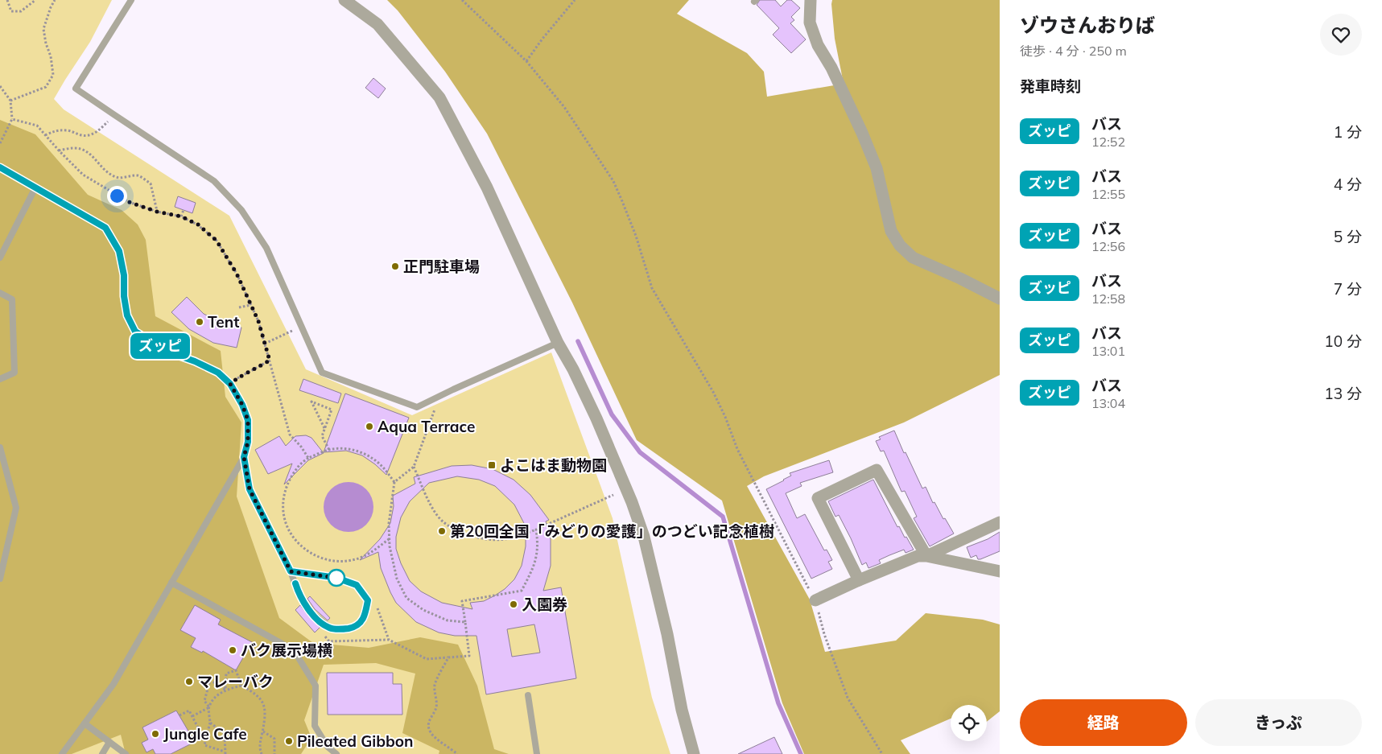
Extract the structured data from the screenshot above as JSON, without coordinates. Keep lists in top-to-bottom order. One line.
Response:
{"places":{"other":["正門駐車場","Tent","Aqua Terrace","第20回全国「みどりの愛護」のつどい記念植樹","入園券","バク展示場横","マレーバク","Jungle Cafe","Pileated Gibbon"],"transit":["よこはま動物園"]},"lines":["bus line ズッピ"],"page":{"on_map":"ズッピ","heading":[["ゾウさんおりば","徒歩 · 4 分 · 250 m"],"発車時刻"],"list":[{"mark":"ズッピ","name":"バス","note":"12:52","value":"1 分"},{"mark":"ズッピ","name":"バス","note":"12:55","value":"4 分"},{"mark":"ズッピ","name":"バス","note":"12:56","value":"5 分"},{"mark":"ズッピ","name":"バス","note":"12:58","value":"7 分"},{"mark":"ズッピ","name":"バス","note":"13:01","value":"10 分"},{"mark":"ズッピ","name":"バス","note":"13:04","value":"13 分"}],"buttons":["経路","きっぷ"]}}
